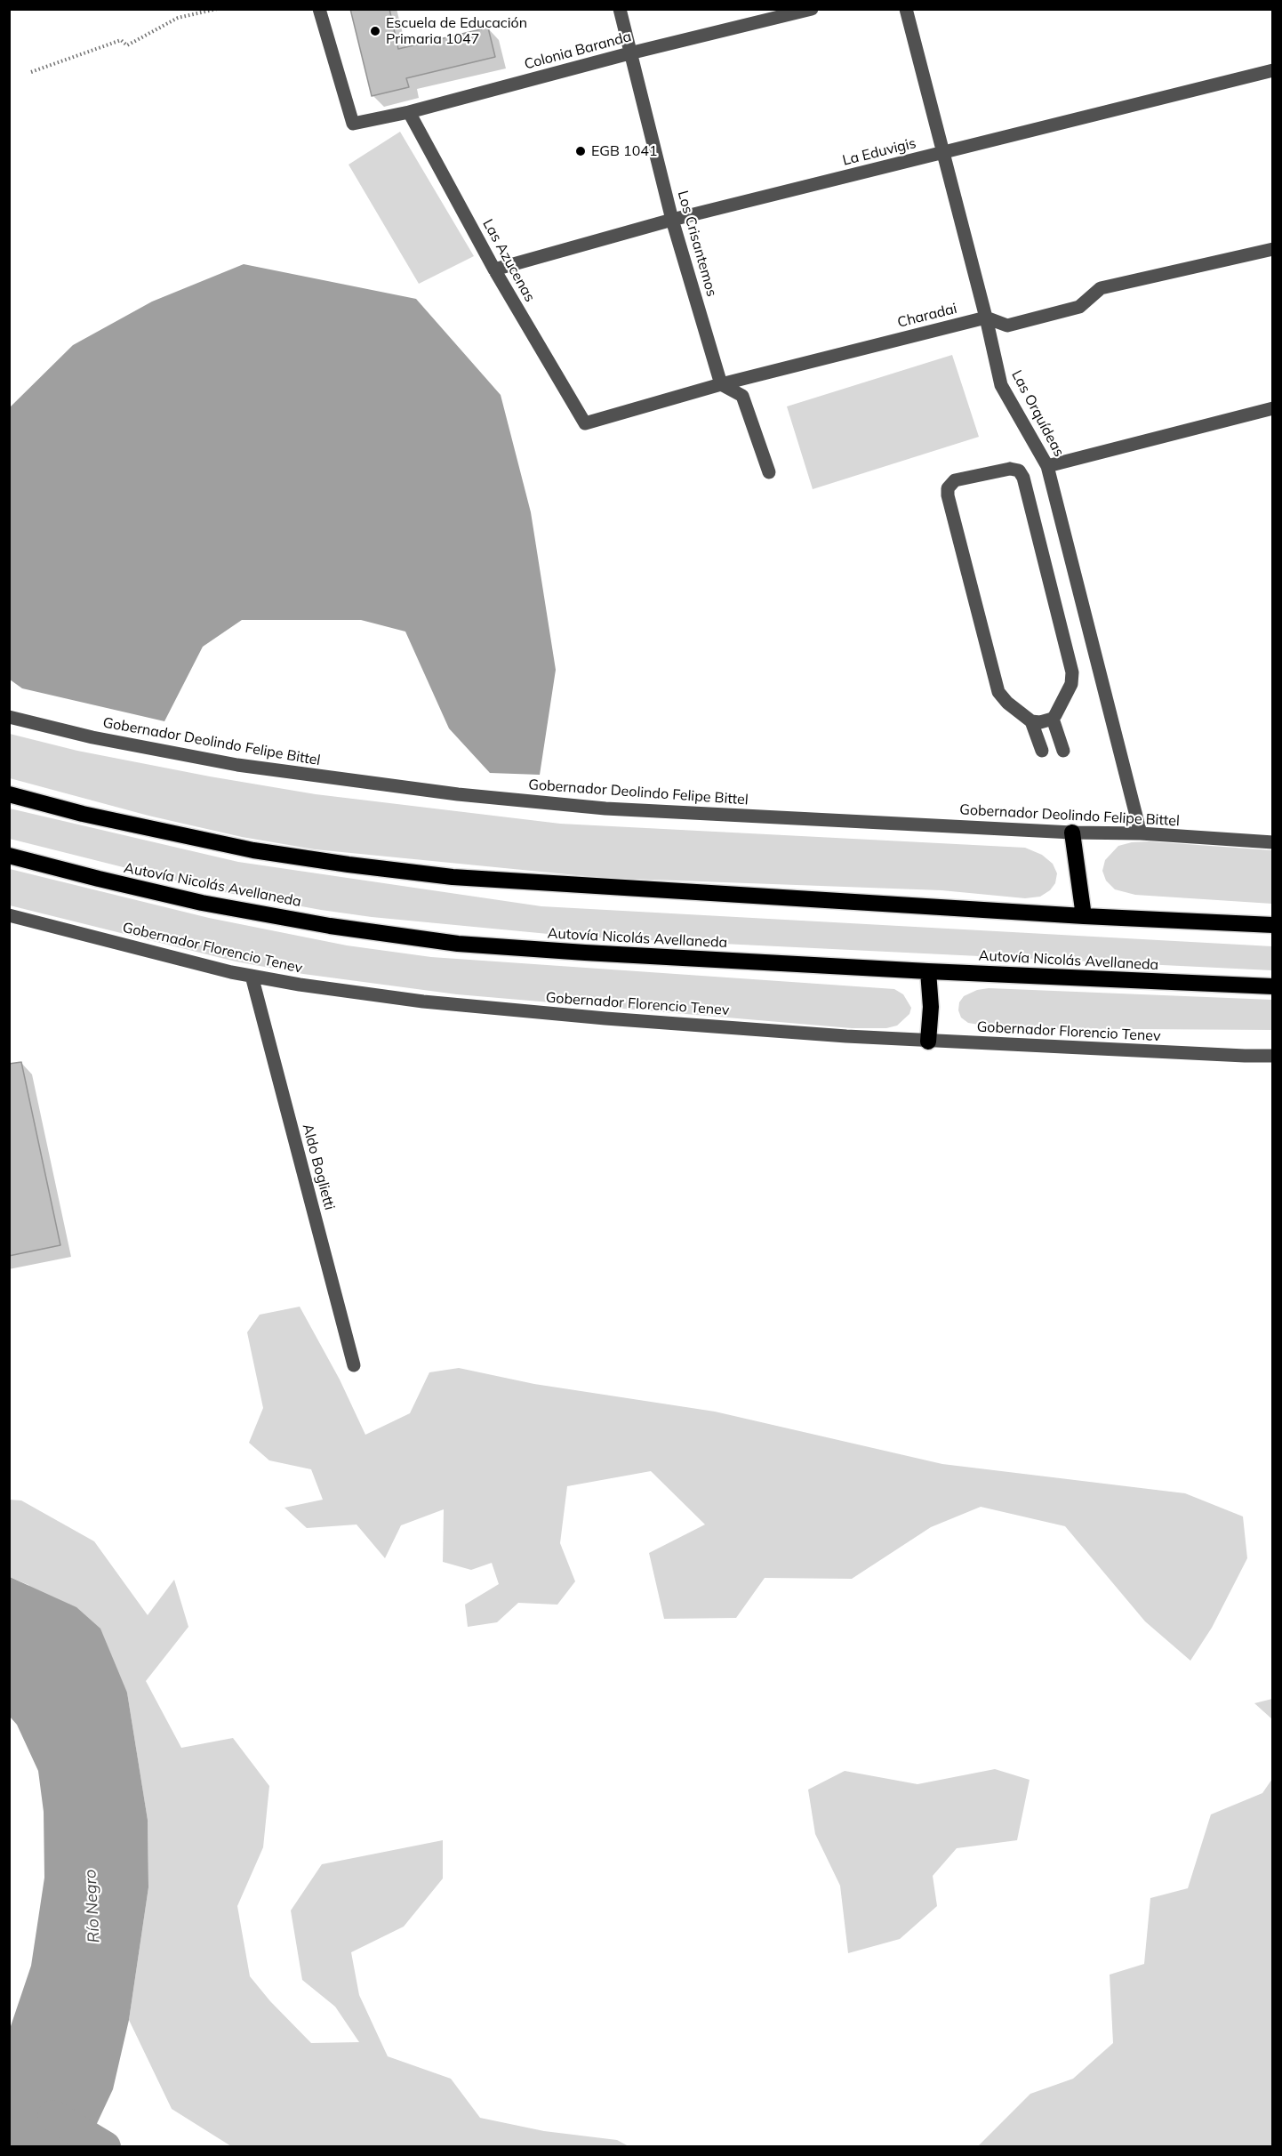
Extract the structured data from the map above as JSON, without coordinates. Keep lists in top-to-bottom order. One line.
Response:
{"streets":{"highway":["Autovía Nicolás Avellaneda"],"street":["Colonia Baranda","La Eduvigis","Los Crisantemos","Las Azucenas","Charadai","Las Orquídeas","Gobernador Deolindo Felipe Bittel","Gobernador Florencio Tenev","Aldo Boglietti"]},"crossings":[["Colonia Baranda","Los Crisantemos"],["Colonia Baranda","Las Azucenas"],["La Eduvigis","Los Crisantemos"],["La Eduvigis","Las Azucenas"],["La Eduvigis","Las Orquídeas"],["Los Crisantemos","Charadai"],["Las Azucenas","Charadai"],["Charadai","Las Orquídeas"],["Las Orquídeas","Gobernador Deolindo Felipe Bittel"],["Gobernador Florencio Tenev","Aldo Boglietti"]],"water":["Río Negro"],"places":["Escuela de Educación Primaria 1047","EGB 1041"]}
